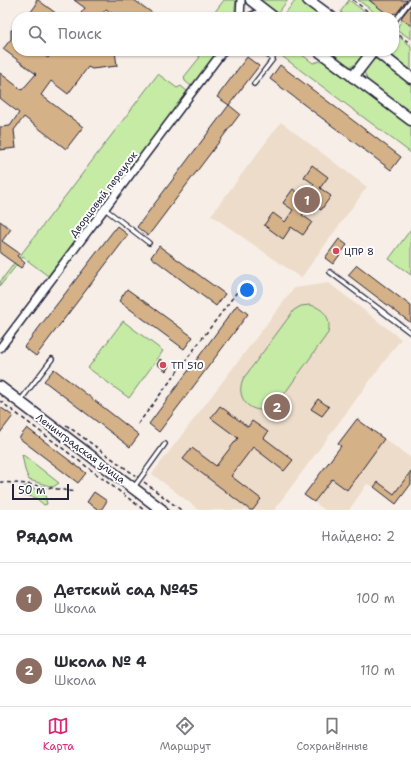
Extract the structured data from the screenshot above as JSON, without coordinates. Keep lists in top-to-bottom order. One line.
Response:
{"streets":{"main road":["Ленинградская улица"],"street":["Дворцовый переулок"]},"places":["ЦПР 8","ТП 510"],"scale_bar":"50 m","page":{"search":"Поиск","pins":["1","2"],"scale":"50 m","heading":["Рядом","Найдено: 2"],"list":[{"mark":"1","name":"Детский сад №45","note":"Школа","value":"100 m"},{"mark":"2","name":"Школа № 4","note":"Школа","value":"110 m"}],"nav":["Карта","Маршрут","Сохранённые"]}}
